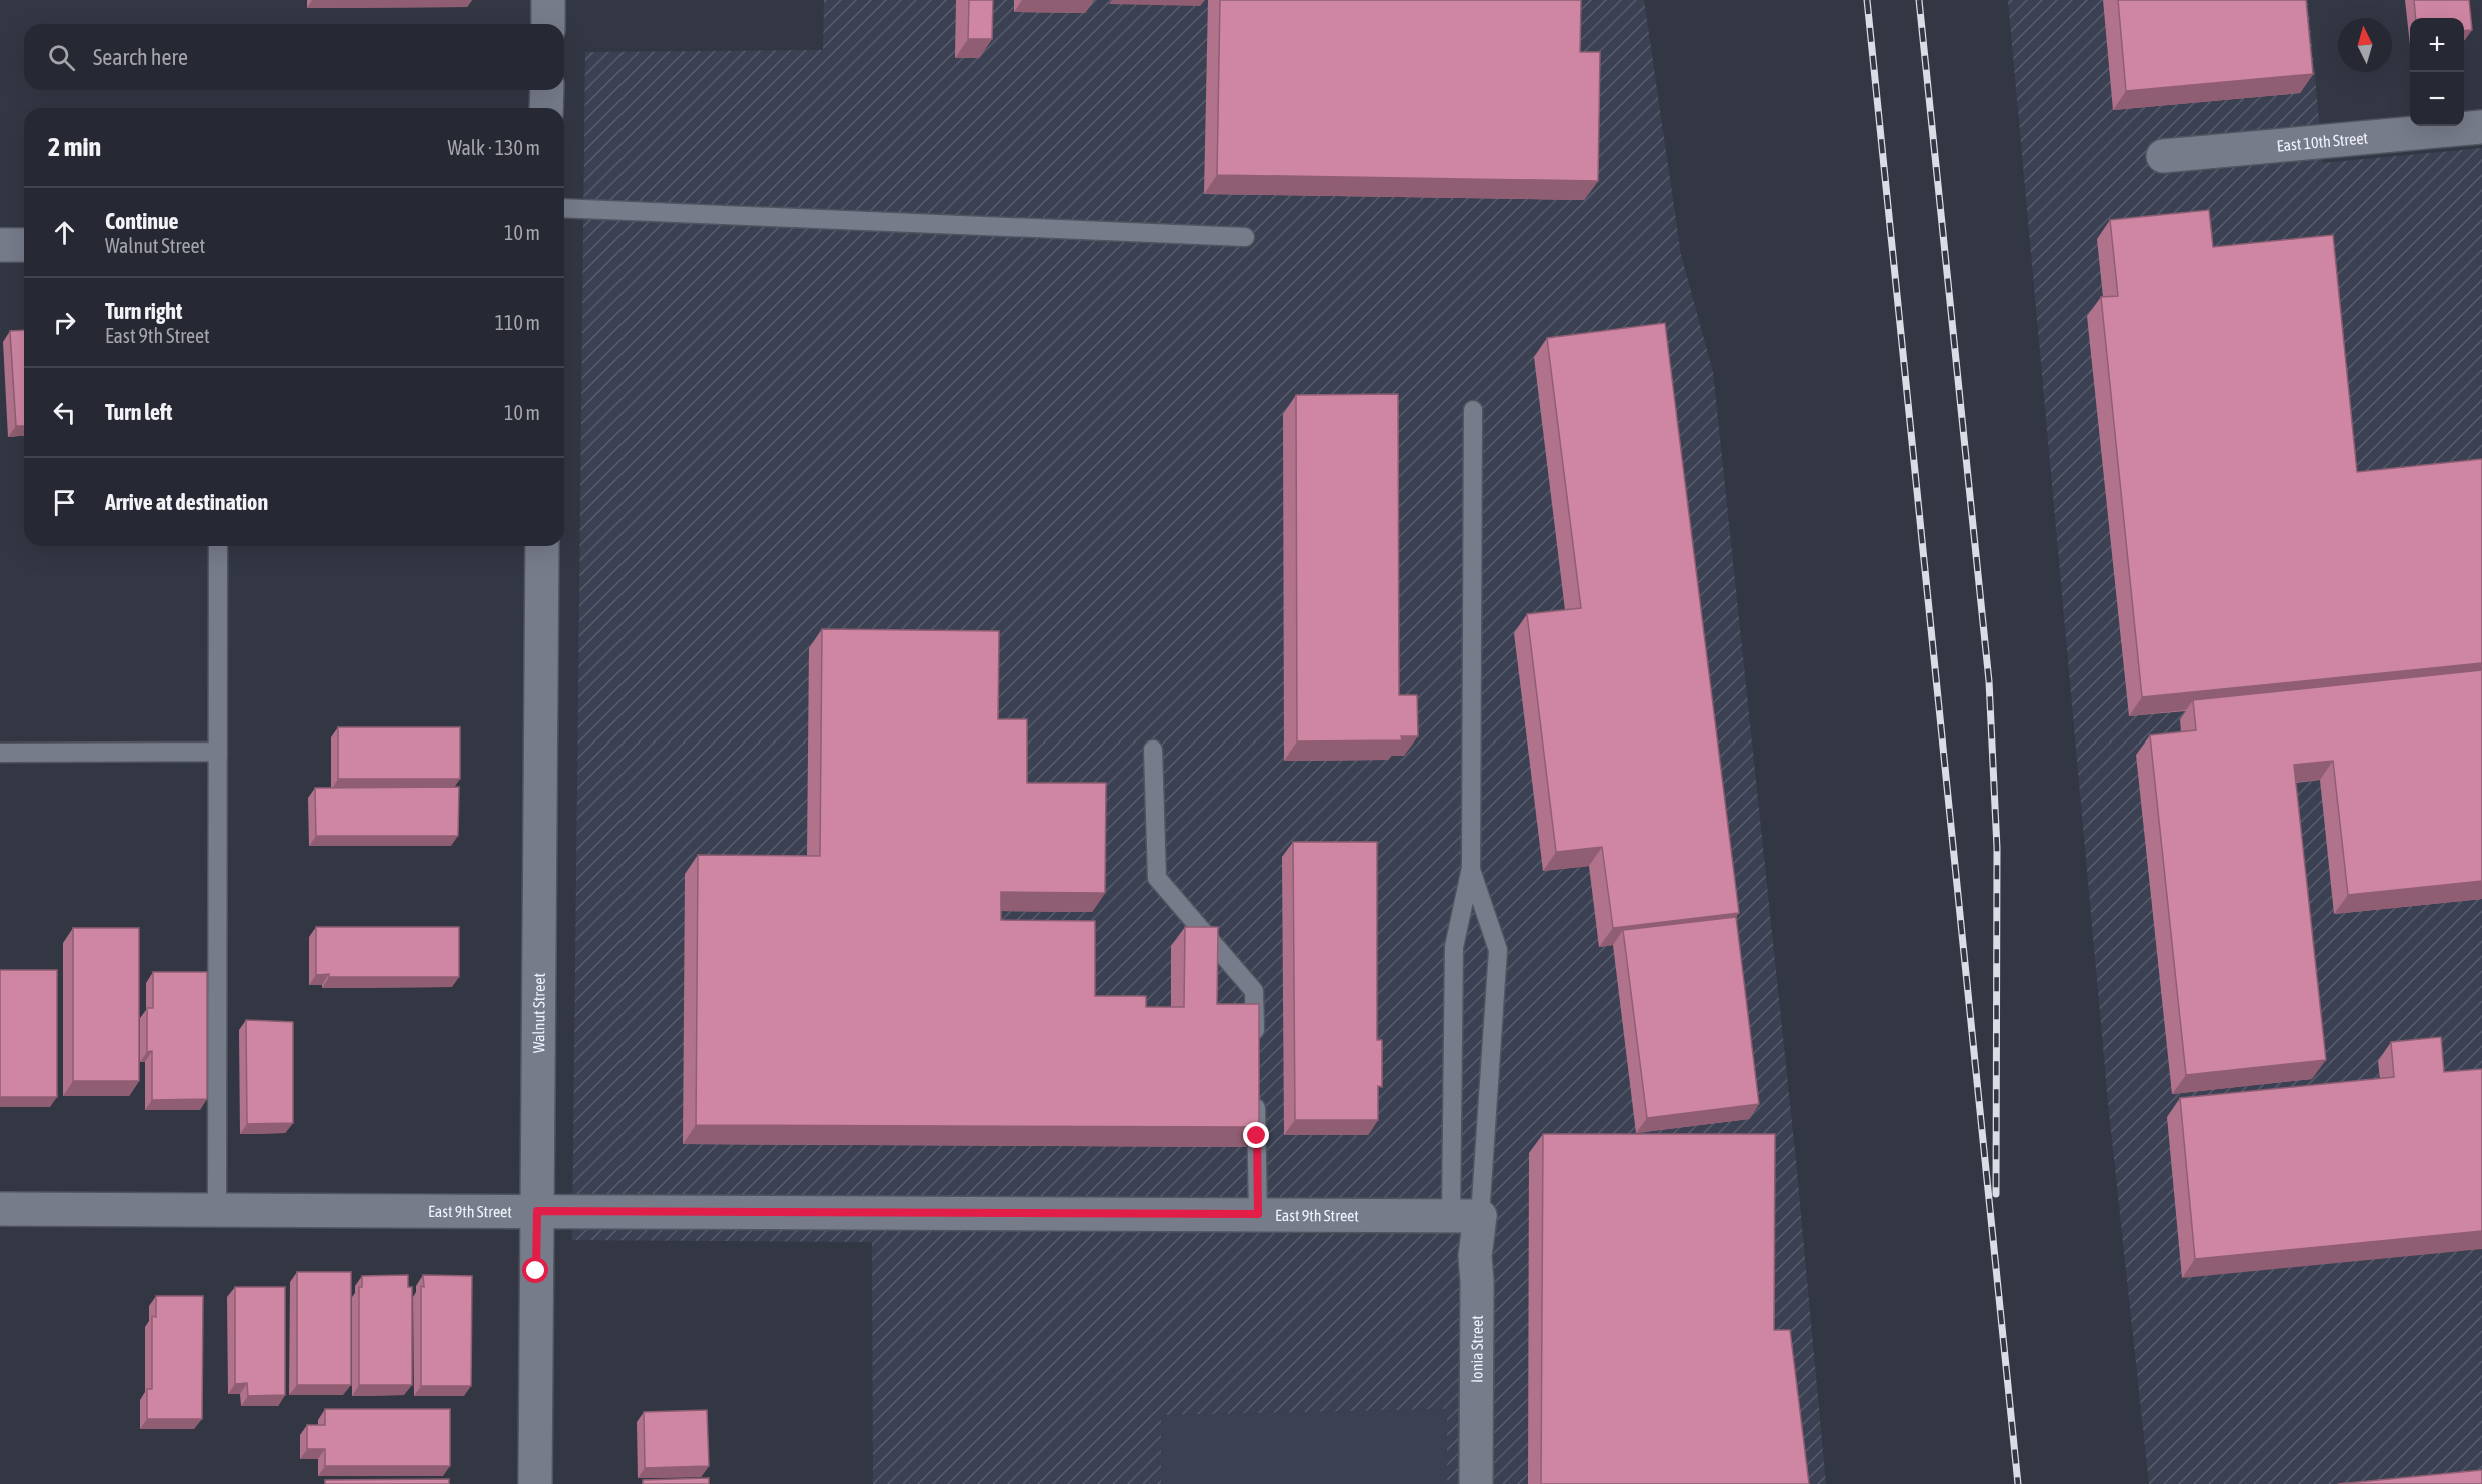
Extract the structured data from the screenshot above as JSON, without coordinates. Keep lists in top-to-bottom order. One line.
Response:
{"streets":{"street":["East 10th Street","Walnut Street","East 9th Street","Ionia Street"]},"crossings":[["Walnut Street","East 9th Street"],["East 9th Street","Ionia Street"]],"north":"top","page":{"map_buttons":["+","−"],"search":"Search here","heading":["2 min","Walk · 130 m"],"list":[["Continue","Walnut Street","10 m"],["Turn right","East 9th Street","110 m"],["Turn left","10 m"],"Arrive at destination"]}}
